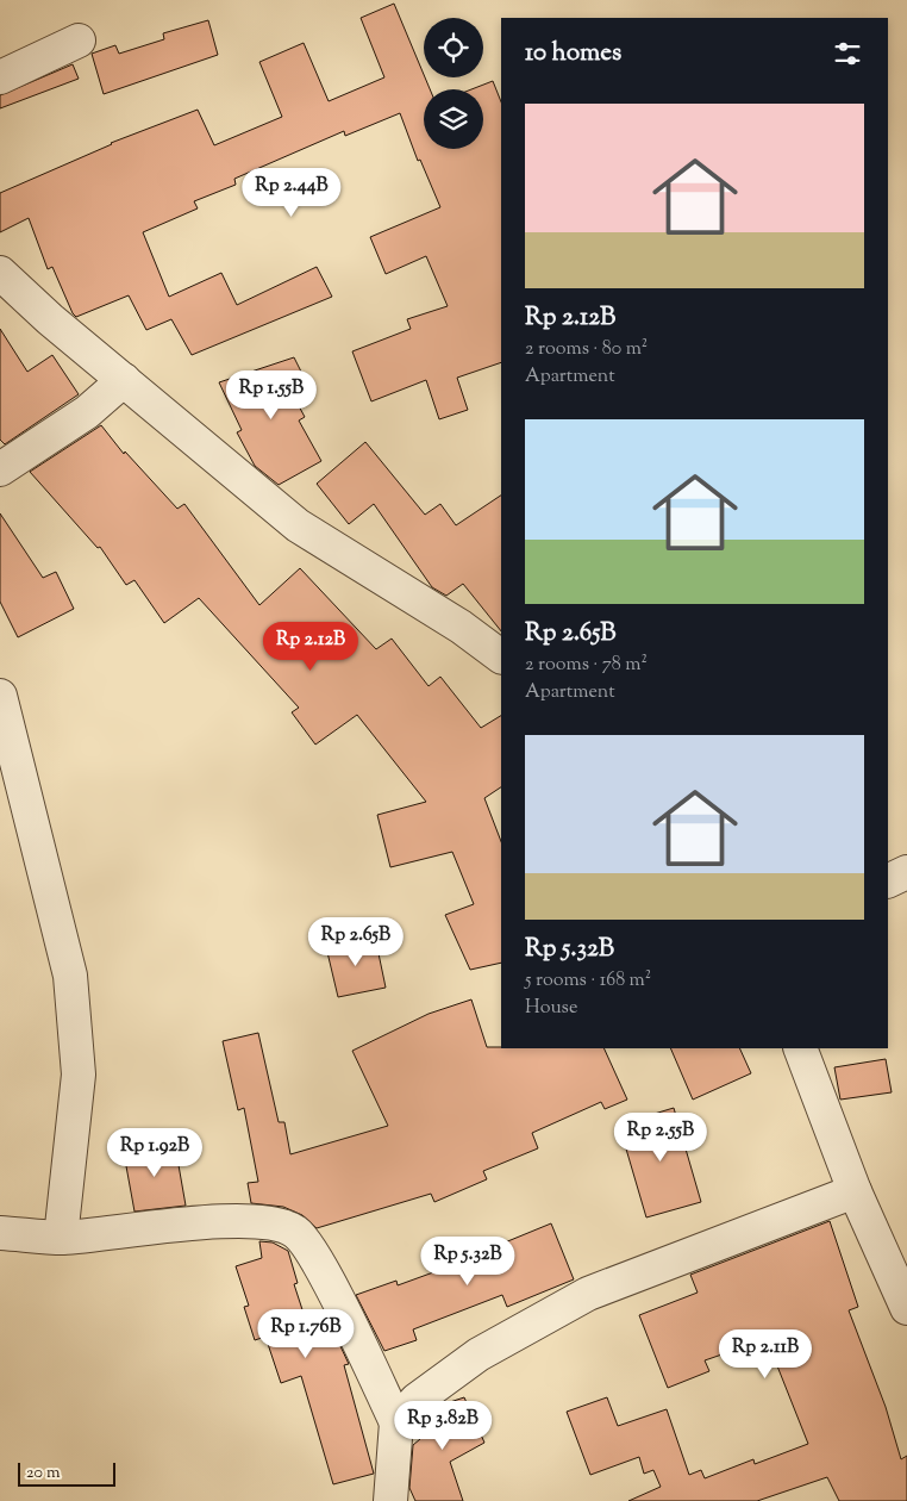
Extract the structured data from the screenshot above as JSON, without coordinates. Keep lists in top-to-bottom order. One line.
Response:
{"scale_bar":"20 m","page":{"heading":"10 homes","list":[{"name":"Rp 2.12B","note":"2 rooms · 80 m² · Apartment"},{"name":"Rp 2.65B","note":"2 rooms · 78 m² · Apartment"},{"name":"Rp 5.32B","note":"5 rooms · 168 m² · House"}],"price":["Rp 2.44B","Rp 1.55B","Rp 2.12B","Rp 2.65B","Rp 2.55B","Rp 1.92B","Rp 5.32B","Rp 1.76B","Rp 2.11B","Rp 3.82B"],"scale":"20 m"}}
